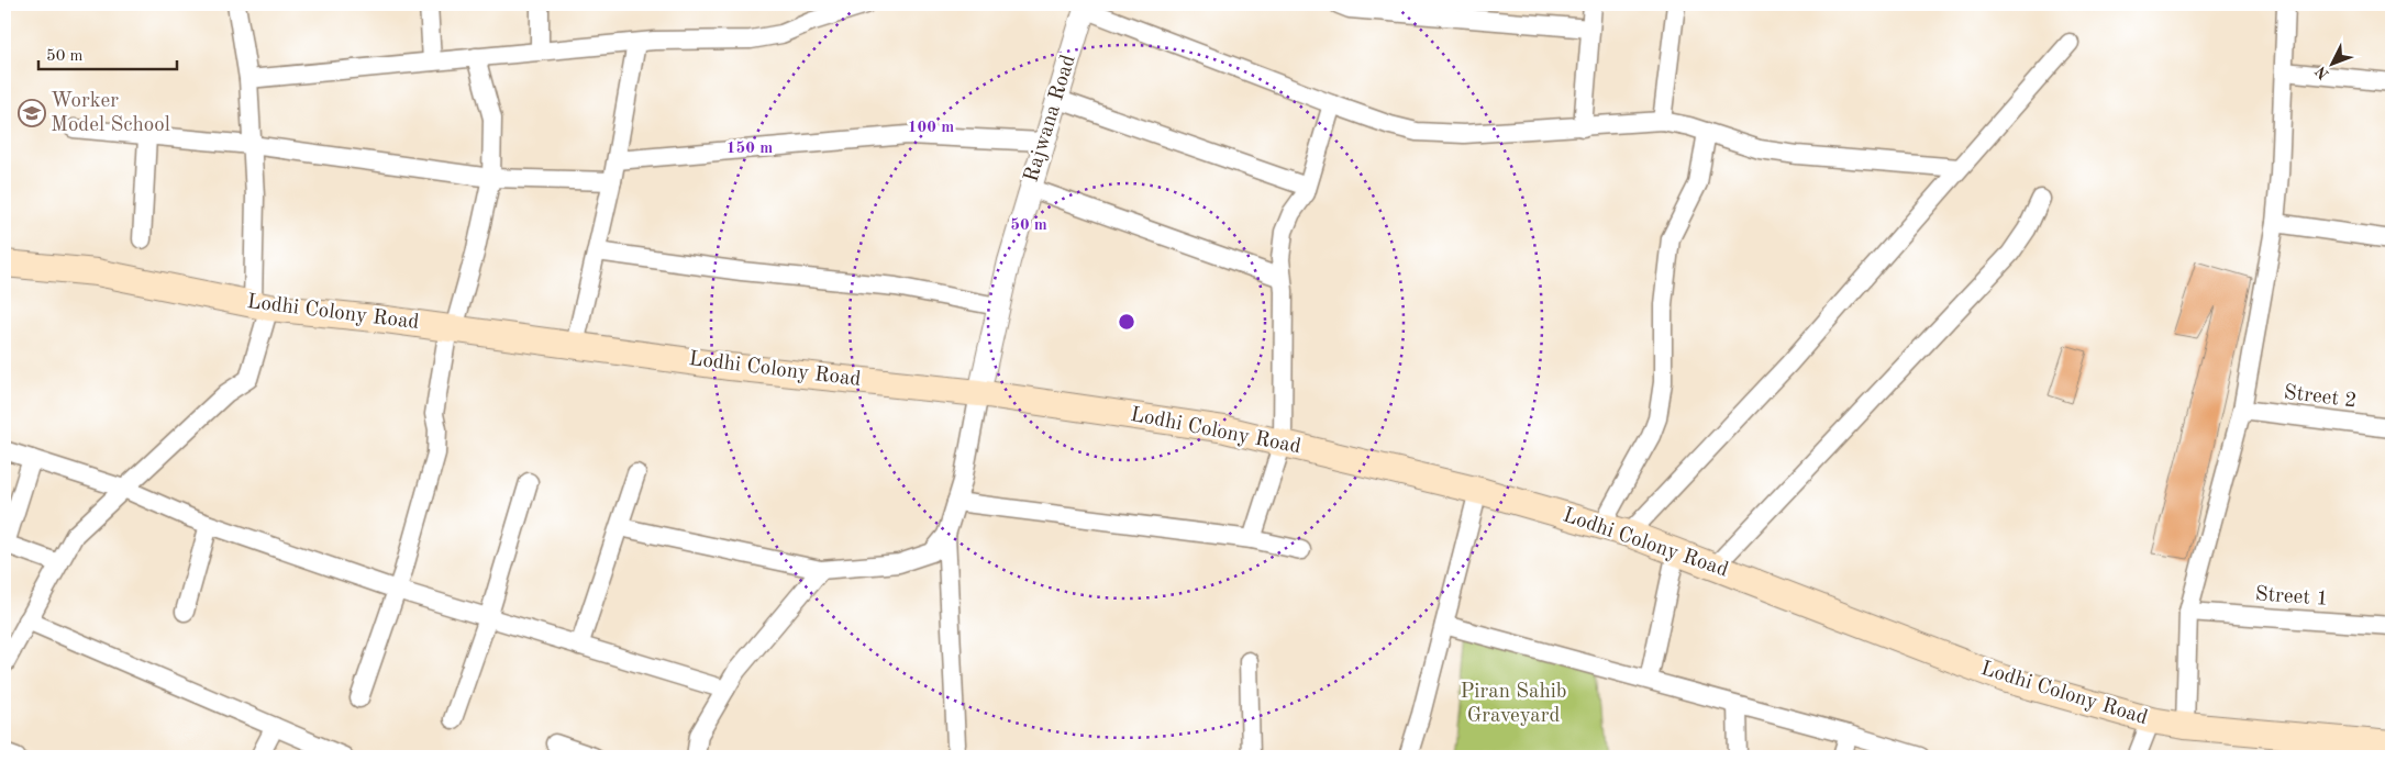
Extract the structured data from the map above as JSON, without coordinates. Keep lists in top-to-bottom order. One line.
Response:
{"streets":{"main road":["Lodhi Colony Road"],"street":["Rajwana Road","Street 2","Street 1"]},"crossings":[["Rajwana Road","Lodhi Colony Road"]],"parks":["Piran Sahib Graveyard"],"places":{"school or university":["Worker Model School"]},"scale_bar":"50 m","north":"bottom left","rings":["100 m","150 m","50 m"]}
